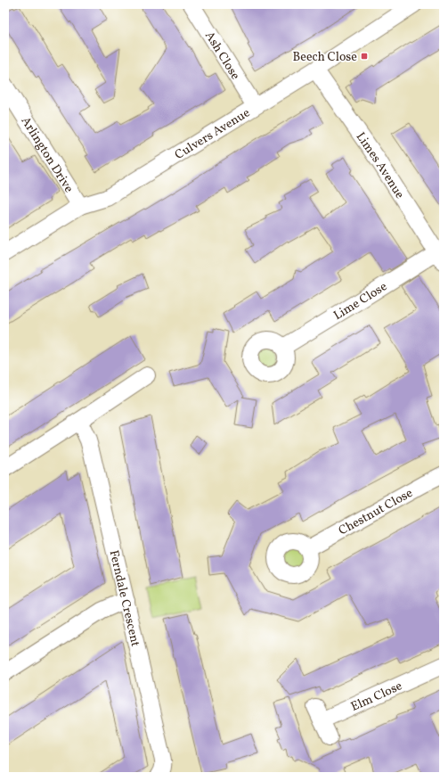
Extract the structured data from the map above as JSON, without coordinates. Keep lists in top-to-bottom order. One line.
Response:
{"streets":{"street":["Ash Close","Culvers Avenue","Arlington Drive","Limes Avenue","Lime Close","Chestnut Close","Ferndale Crescent","Elm Close"]},"crossings":[["Ash Close","Culvers Avenue"],["Culvers Avenue","Arlington Drive"],["Culvers Avenue","Limes Avenue"],["Limes Avenue","Lime Close"]],"places":{"transit":["Beech Close"]}}
